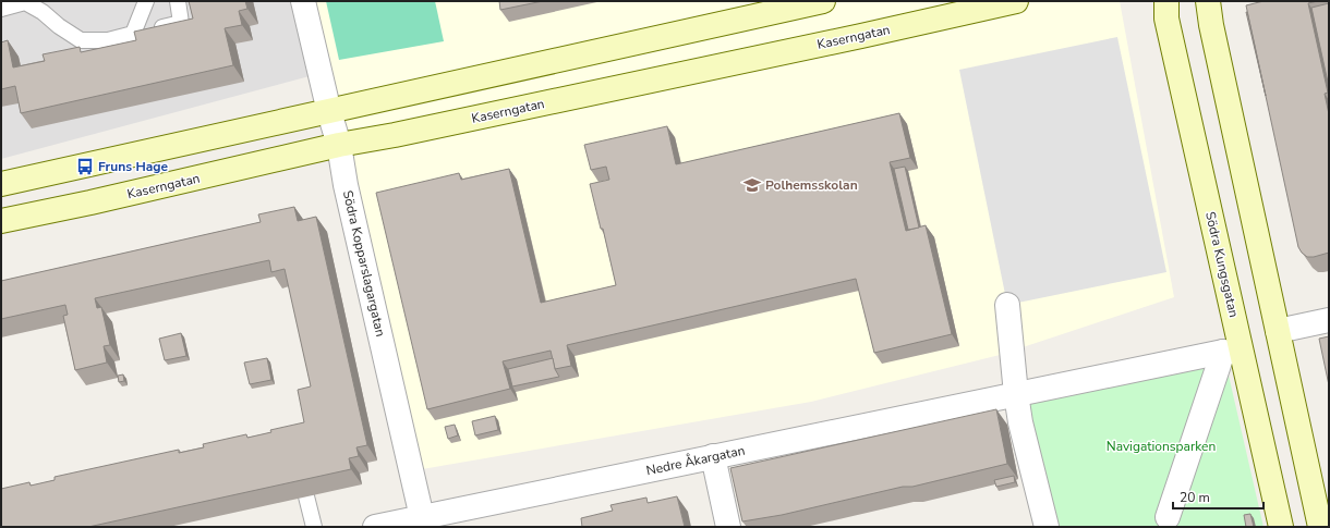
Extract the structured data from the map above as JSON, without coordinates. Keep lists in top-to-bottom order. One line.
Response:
{"streets":{"main road":["Kaserngatan","Södra Kungsgatan"],"street":["Södra Kopparslagargatan","Nedre Åkargatan"]},"crossings":[["Kaserngatan","Södra Kopparslagargatan"],["Södra Kopparslagargatan","Nedre Åkargatan"]],"parks":["Navigationsparken"],"places":{"bus stop":["Fruns Hage"],"school or university":["Polhemsskolan"]},"scale_bar":"20 m"}
